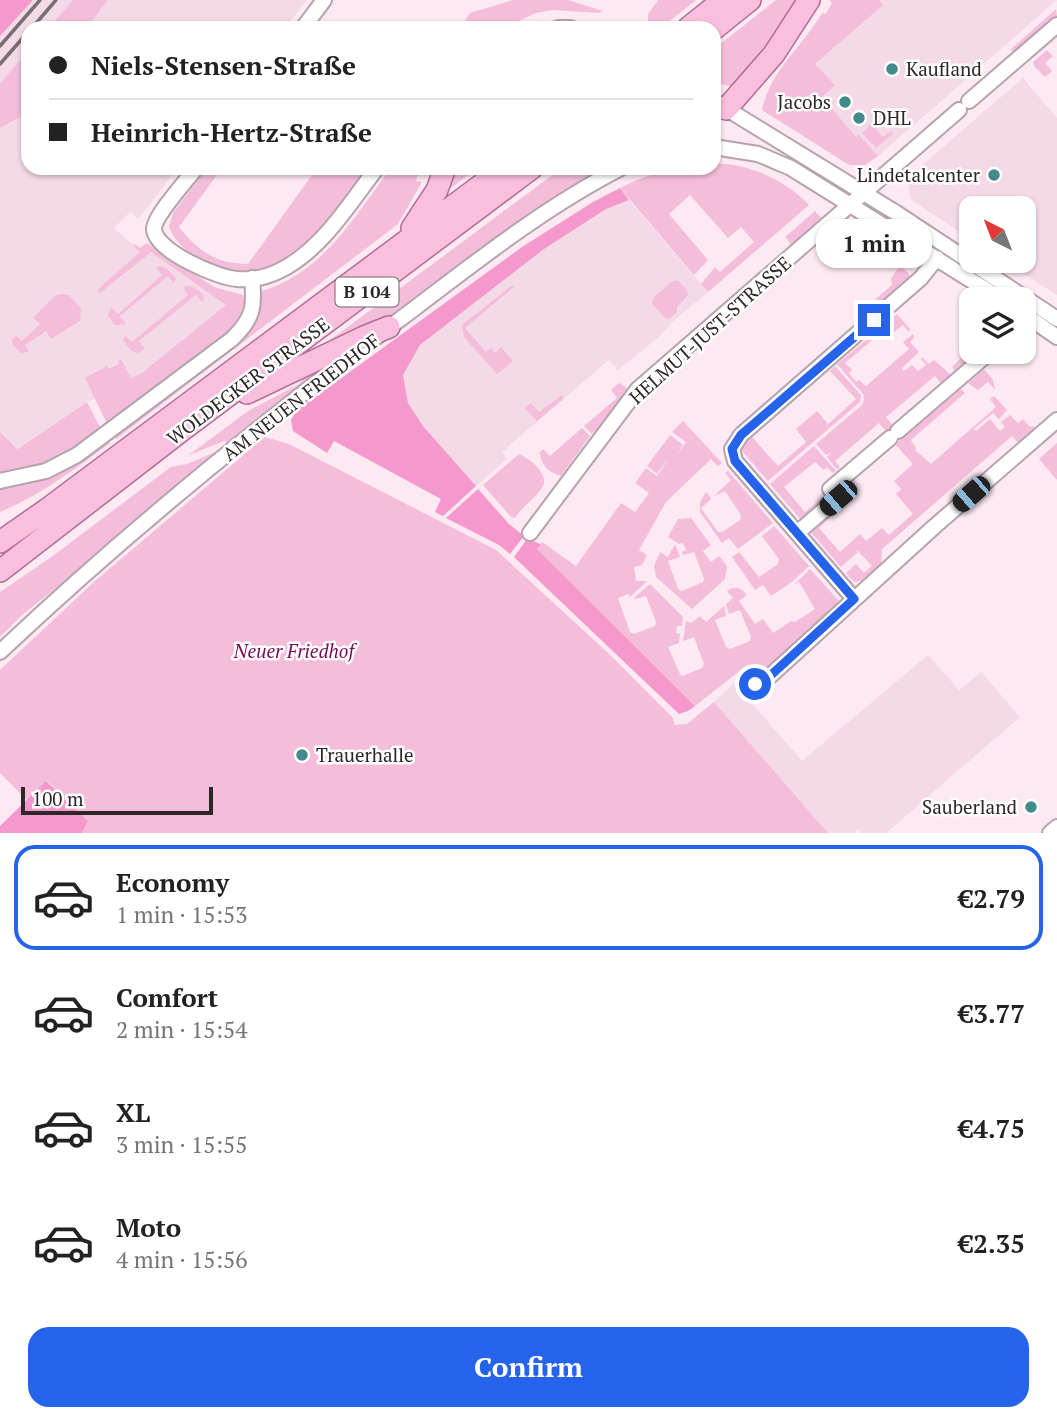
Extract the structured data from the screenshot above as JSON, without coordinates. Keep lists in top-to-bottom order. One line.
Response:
{"streets":{"main road":["B 104","WOLDEGKER STRASSE"],"street":["HELMUT-JUST-STRASSE","AM NEUEN FRIEDHOF"]},"parks":["Neuer Friedhof"],"places":["Kaufland","Jacobs","DHL","Lindetalcenter","Trauerhalle","Sauberland"],"scale_bar":"100 m","north":"top left","page":{"banner":["Niels-Stensen-Straße","Heinrich-Hertz-Straße"],"bubble":"1 min","scale":"100 m","list":[{"name":"Economy","note":"1 min · 15:53","value":"€2.79"},{"name":"Comfort","note":"2 min · 15:54","value":"€3.77"},{"name":"XL","note":"3 min · 15:55","value":"€4.75"},{"name":"Moto","note":"4 min · 15:56","value":"€2.35"}],"buttons":"Confirm"}}
